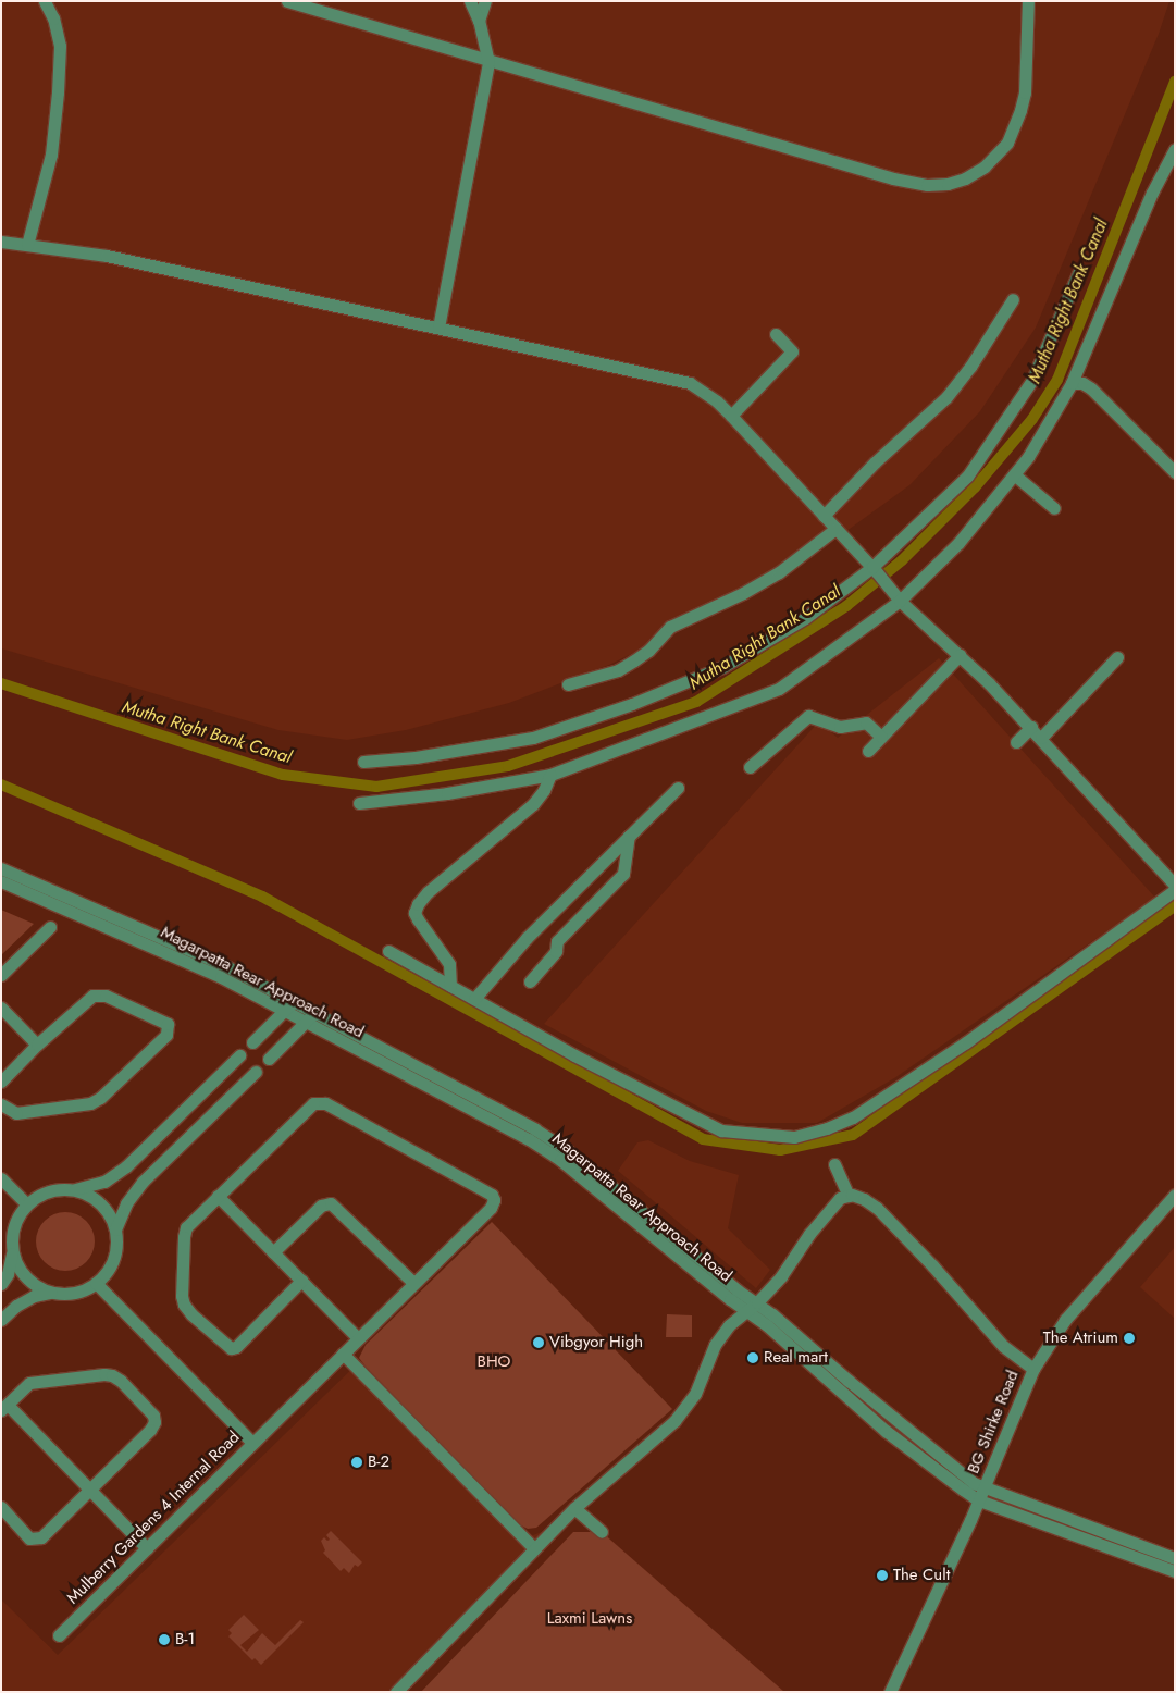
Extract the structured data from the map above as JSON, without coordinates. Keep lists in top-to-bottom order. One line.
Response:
{"streets":{"street":["Magarpatta Rear Approach Road","BG Shirke Road","Mulberry Gardens 4 Internal Road"]},"crossings":[["Magarpatta Rear Approach Road","BG Shirke Road"]],"water":["Mutha Right Bank Canal"],"parks":["BHO","Laxmi Lawns"],"places":["The Atrium","Vibgyor High","Real mart","B-2","The Cult","B-1"]}
